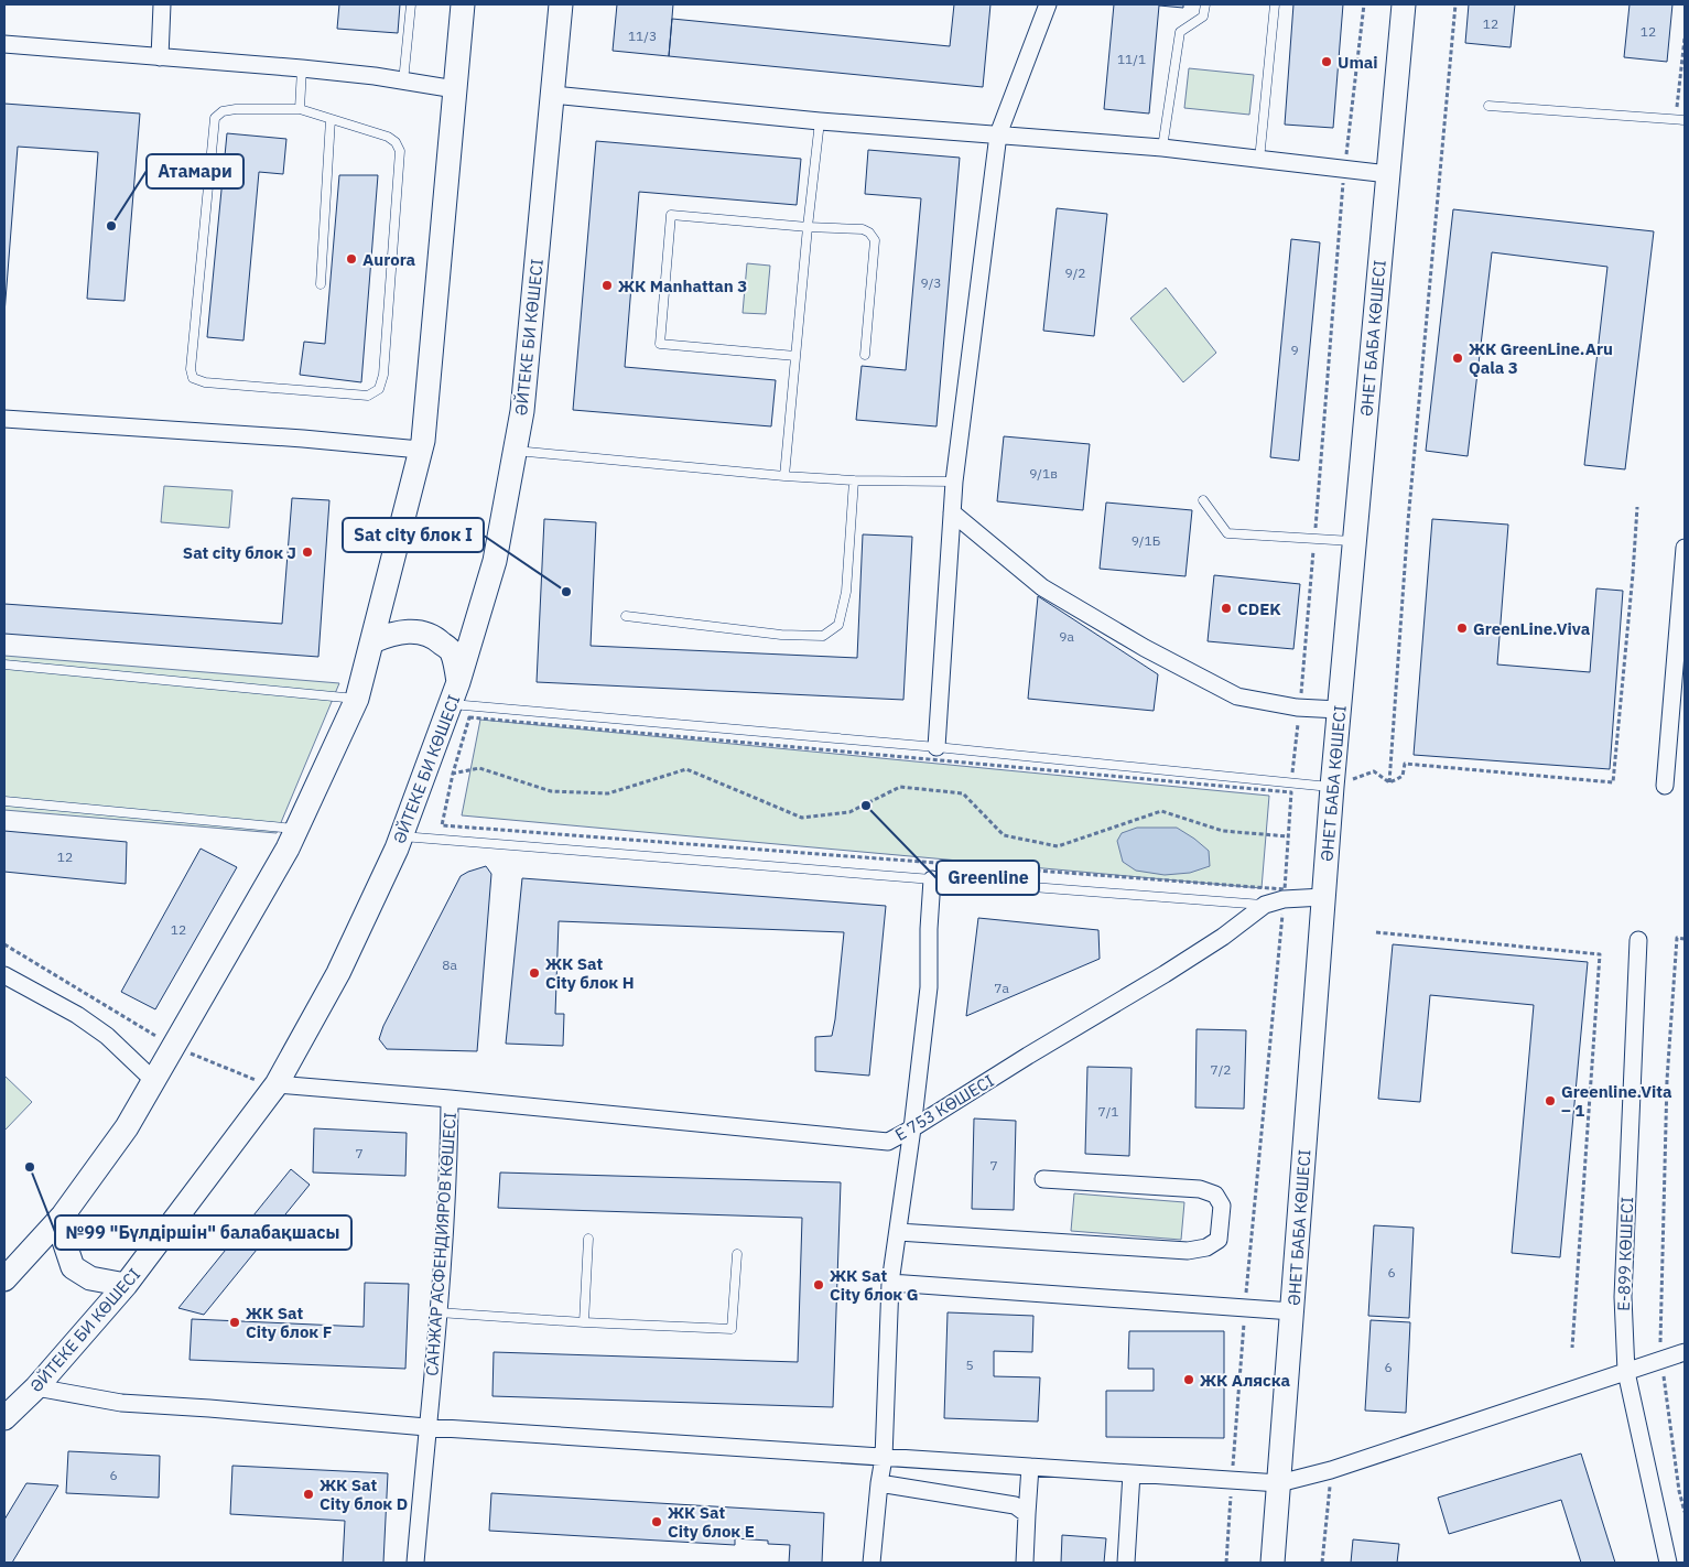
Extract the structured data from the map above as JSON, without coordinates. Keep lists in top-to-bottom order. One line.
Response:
{"streets":{"street":["ӘЙТЕКЕ БИ КӨШЕСІ","ӘНЕТ БАБА КӨШЕСІ","Е 753 КӨШЕСІ","САНЖАР АСФЕНДИЯРОВ КӨШЕСІ","Е-899 КӨШЕСІ"]},"crossings":[["ӘЙТЕКЕ БИ КӨШЕСІ","САНЖАР АСФЕНДИЯРОВ КӨШЕСІ"],["ӘНЕТ БАБА КӨШЕСІ","Е 753 КӨШЕСІ"],["Е 753 КӨШЕСІ","САНЖАР АСФЕНДИЯРОВ КӨШЕСІ"]],"places":["Umai","Атамари","Aurora","ЖК Manhattan 3","ЖК GreenLine.Aru Qala 3","Sat city блок J","Sat city блок I","CDEK","GreenLine.Viva","Greenline","ЖК Sat City блок H","Greenline.Vita – 1","№99 \"Бүлдіршін\" балабақшасы","ЖК Sat City блок G","ЖК Sat City блок F","ЖК Аляска","ЖК Sat City блок D","ЖК Sat City блок E"],"house_numbers":["12","12","11/3","11/1","9/2","9/3","9","9/1в","9/1Б","9а","12","12","8а","7а","7/2","7/1","7","7","6","5","6","6"]}
